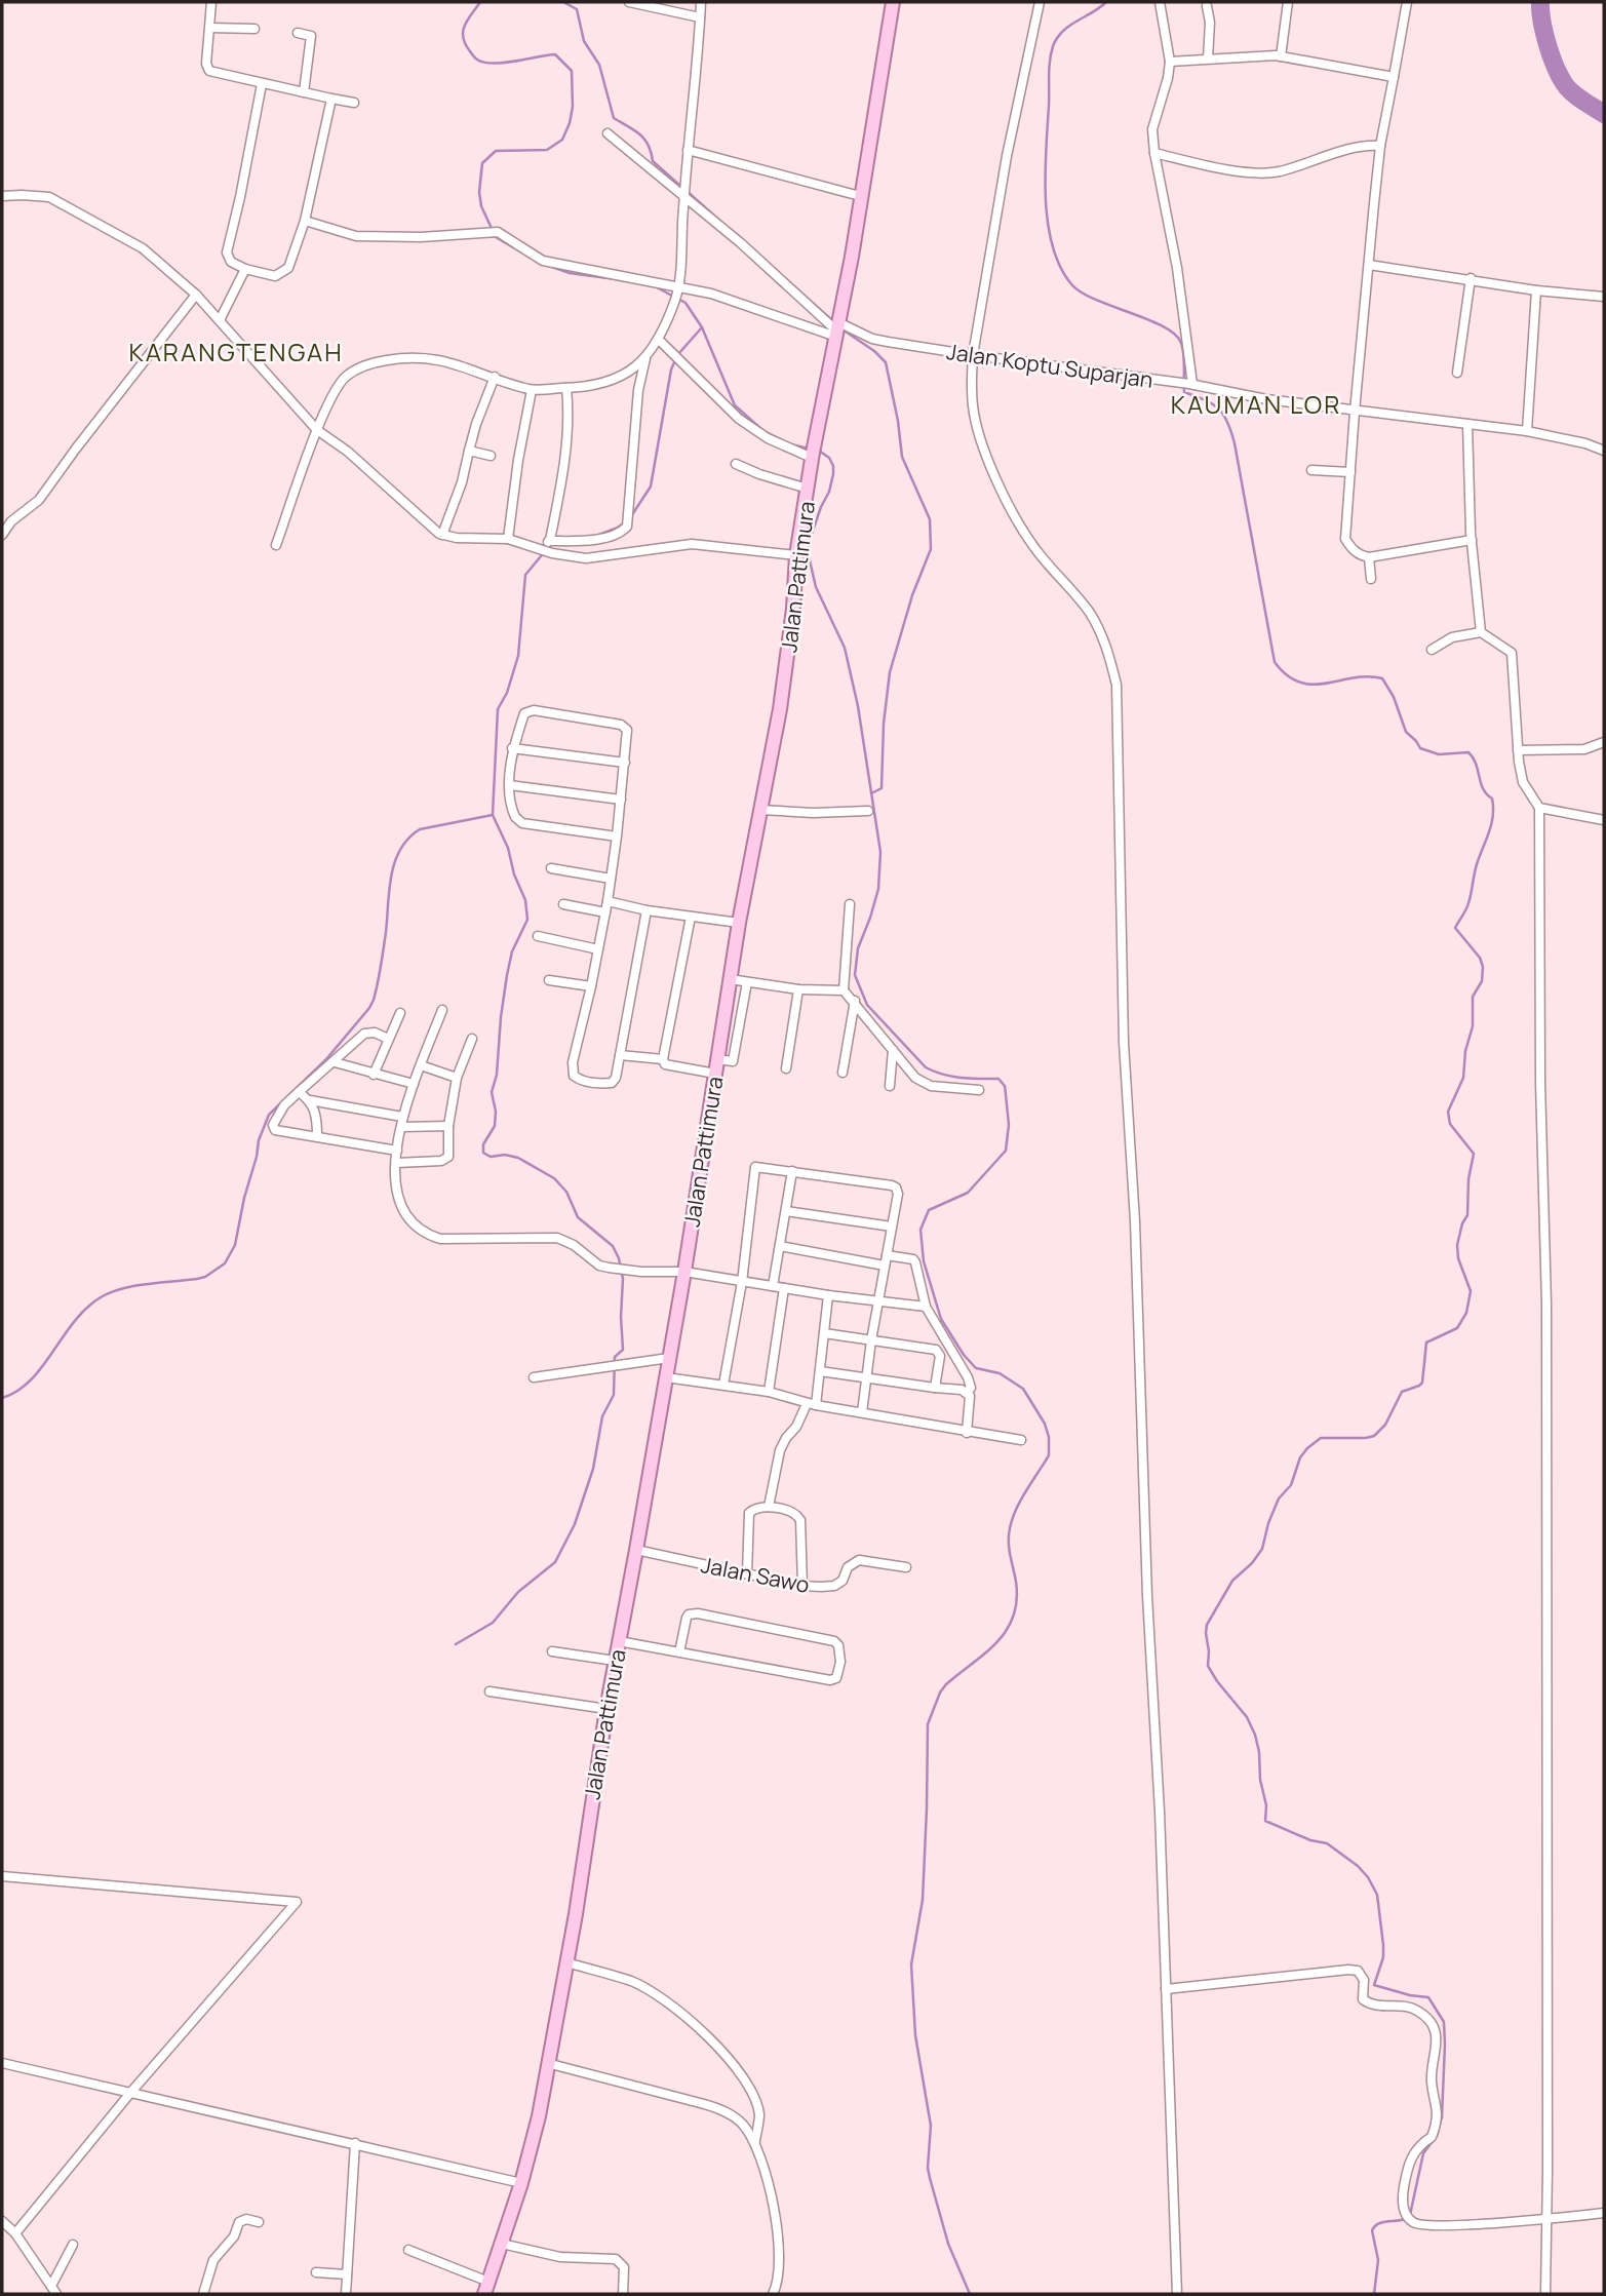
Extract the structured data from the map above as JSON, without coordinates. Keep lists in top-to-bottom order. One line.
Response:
{"streets":{"main road":["Jalan Pattimura"],"street":["Jalan Koptu Suparjan","Jalan Sawo"]},"crossings":[["Jalan Koptu Suparjan","Jalan Pattimura"],["Jalan Pattimura","Jalan Sawo"]],"districts":["KARANGTENGAH","KAUMAN LOR"]}
